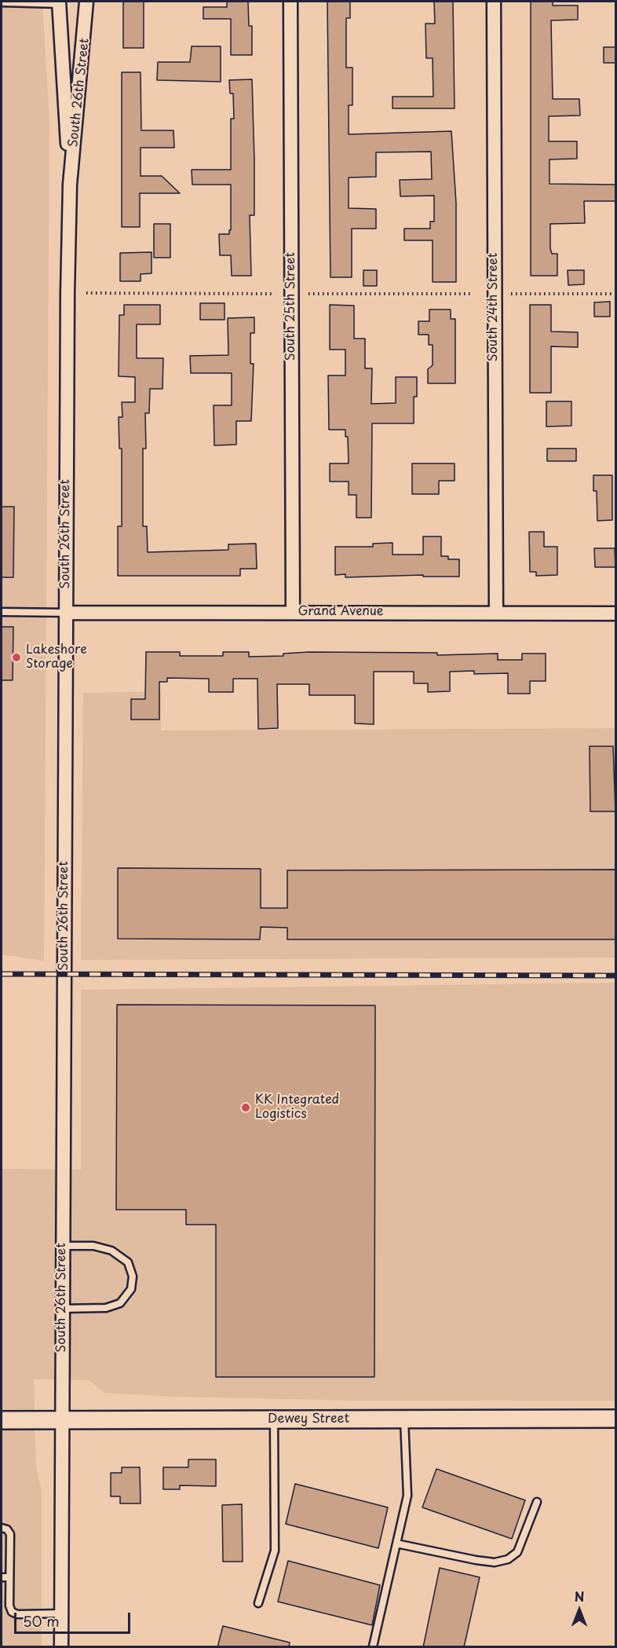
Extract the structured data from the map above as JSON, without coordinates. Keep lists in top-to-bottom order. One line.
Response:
{"streets":{"street":["South 26th Street","South 25th Street","South 24th Street","Grand Avenue","Dewey Street"]},"crossings":[["South 26th Street","Grand Avenue"],["South 26th Street","Dewey Street"],["South 25th Street","Grand Avenue"],["South 24th Street","Grand Avenue"]],"places":["Lakeshore Storage","KK Integrated Logistics"],"scale_bar":"50 m","north":"top"}
